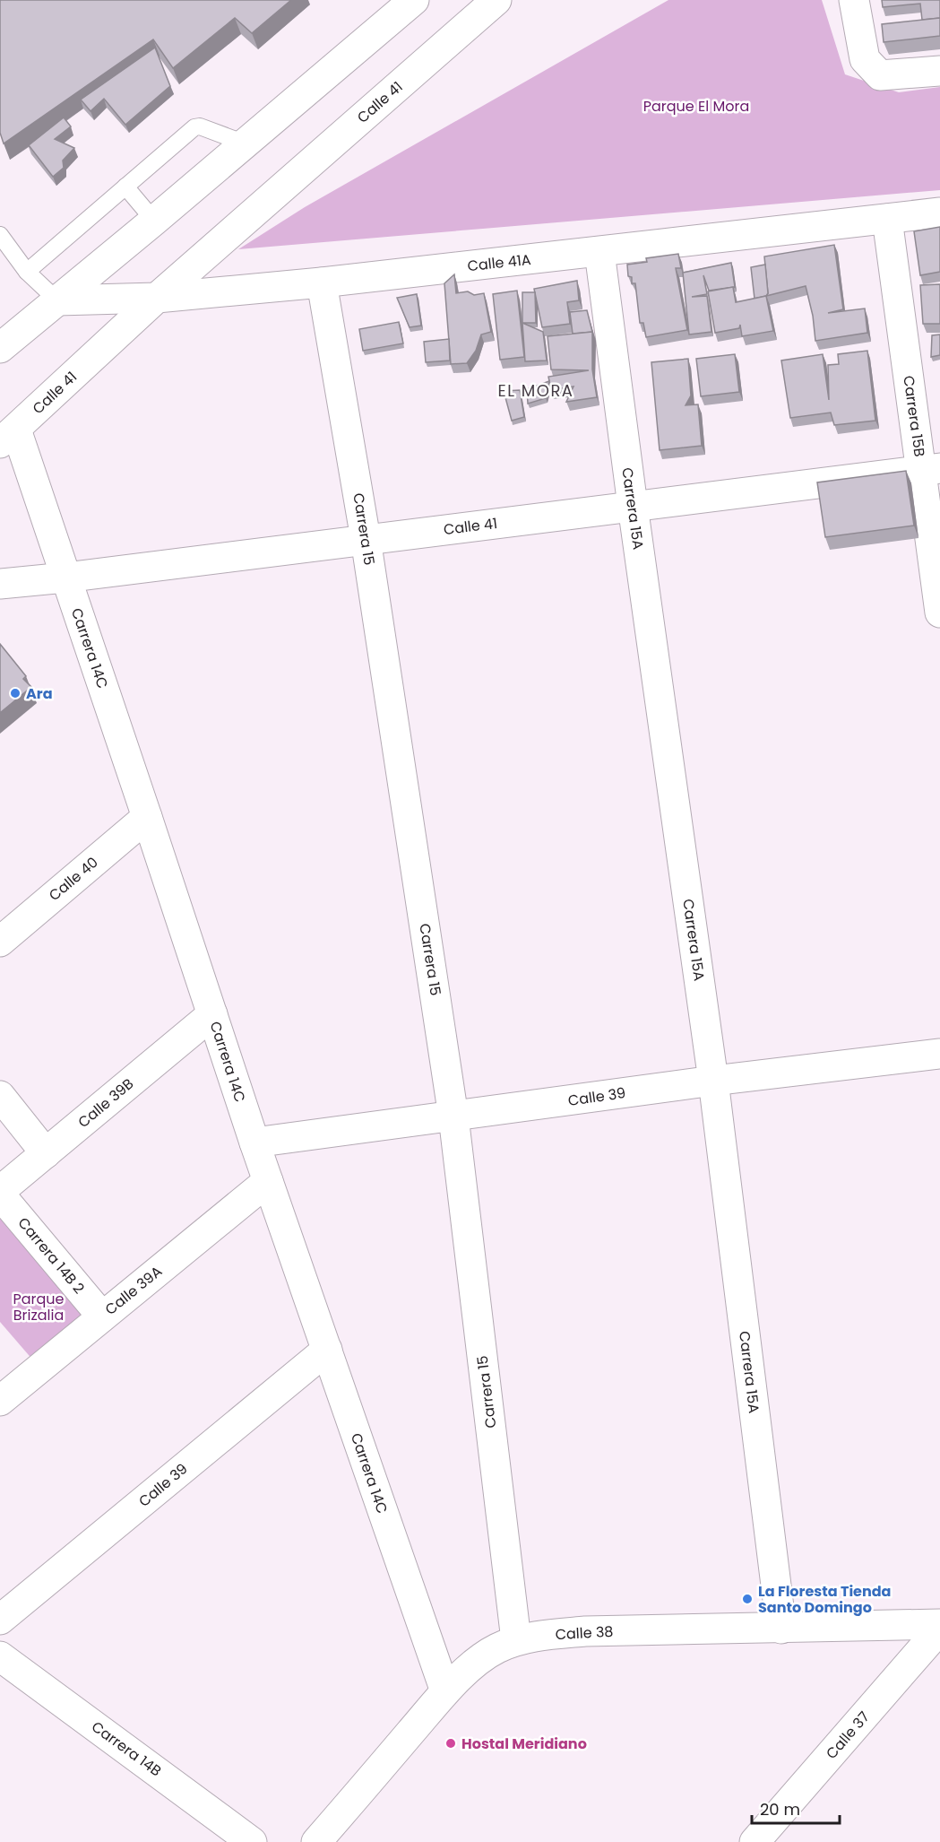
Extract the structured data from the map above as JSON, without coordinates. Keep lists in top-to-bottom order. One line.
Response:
{"streets":{"street":["Calle 41","Calle 41A","Carrera 15B","Carrera 15A","Carrera 15","Carrera 14C","Calle 40","Calle 39","Calle 39B","Carrera 14B 2","Calle 39A","Calle 38","Calle 37","Carrera 14B"]},"crossings":[["Calle 41","Calle 41A"],["Calle 41","Carrera 15B"],["Calle 41","Carrera 15A"],["Calle 41","Carrera 15"],["Calle 41","Carrera 14C"],["Calle 41A","Carrera 15B"],["Calle 41A","Carrera 15A"],["Calle 41A","Carrera 15"],["Carrera 15A","Calle 39"],["Carrera 15A","Calle 38"],["Carrera 15","Calle 39"],["Carrera 15","Calle 38"],["Carrera 14C","Calle 40"],["Carrera 14C","Calle 39"],["Carrera 14C","Calle 39B"],["Carrera 14C","Calle 39A"],["Carrera 14C","Calle 38"],["Calle 39B","Carrera 14B 2"],["Carrera 14B 2","Calle 39A"]],"districts":["EL MORA"],"parks":["Parque El Mora","Parque Brizalia"],"places":["Ara","La Floresta Tienda Santo Domingo","Hostal Meridiano"],"scale_bar":"20 m"}
